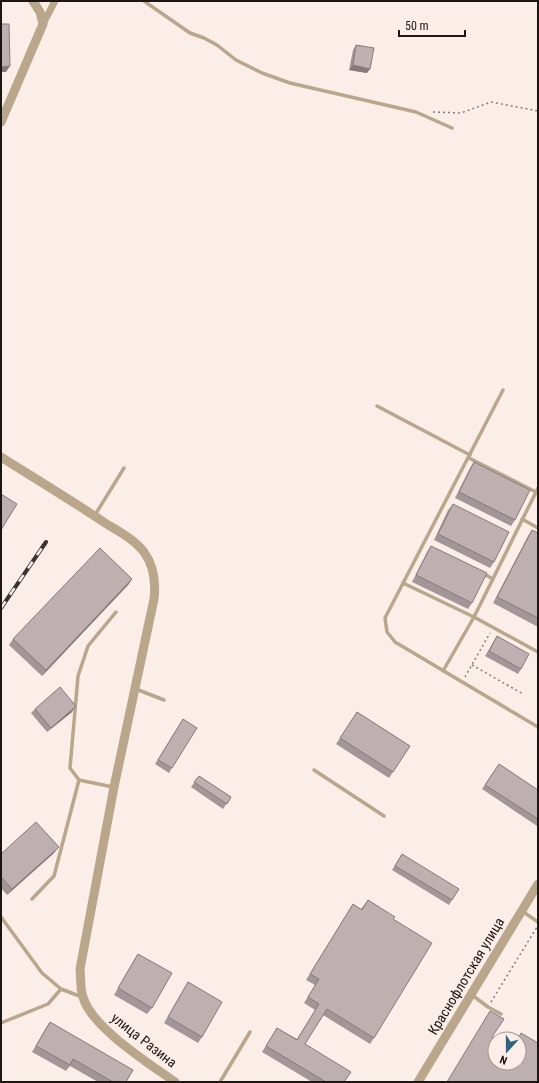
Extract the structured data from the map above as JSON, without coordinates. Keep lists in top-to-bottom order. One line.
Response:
{"streets":{"street":["Краснофлотская улица","улица Разина"]},"scale_bar":"50 m","north":"bottom"}
